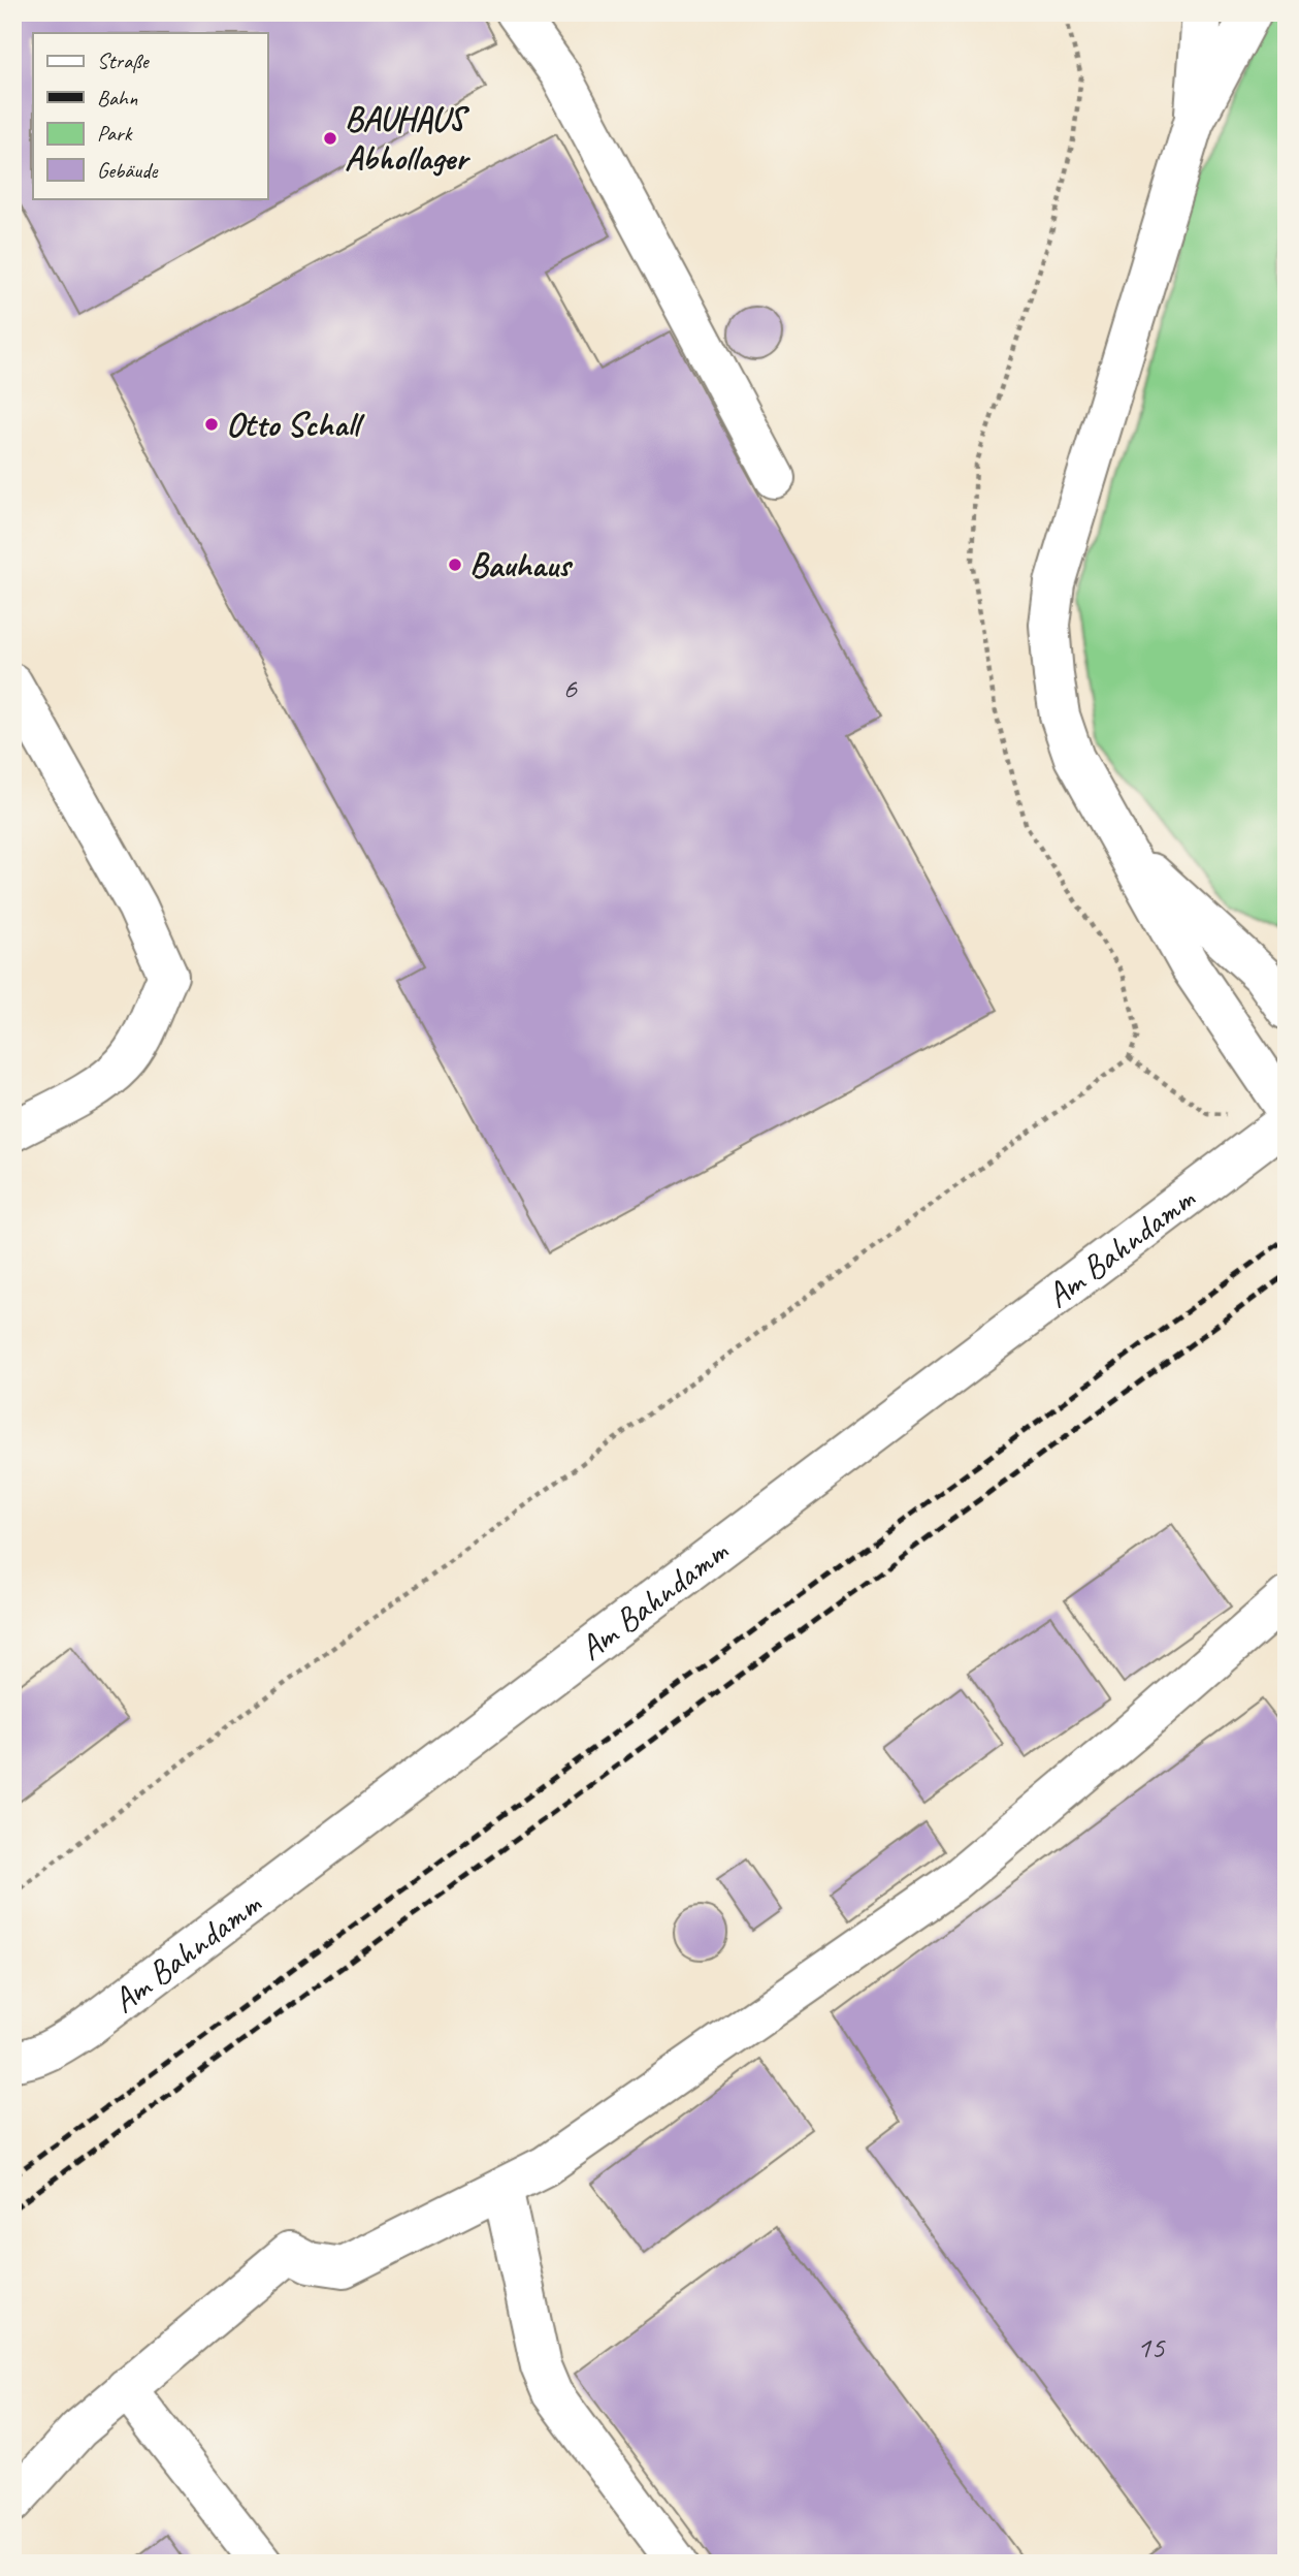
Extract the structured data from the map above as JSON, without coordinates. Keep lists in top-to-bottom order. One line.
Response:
{"streets":{"street":["Am Bahndamm"]},"places":["BAUHAUS Abhollager","Otto Schall","Bauhaus"],"house_numbers":["6","15"],"legend":["Straße","Bahn","Park","Gebäude"]}
